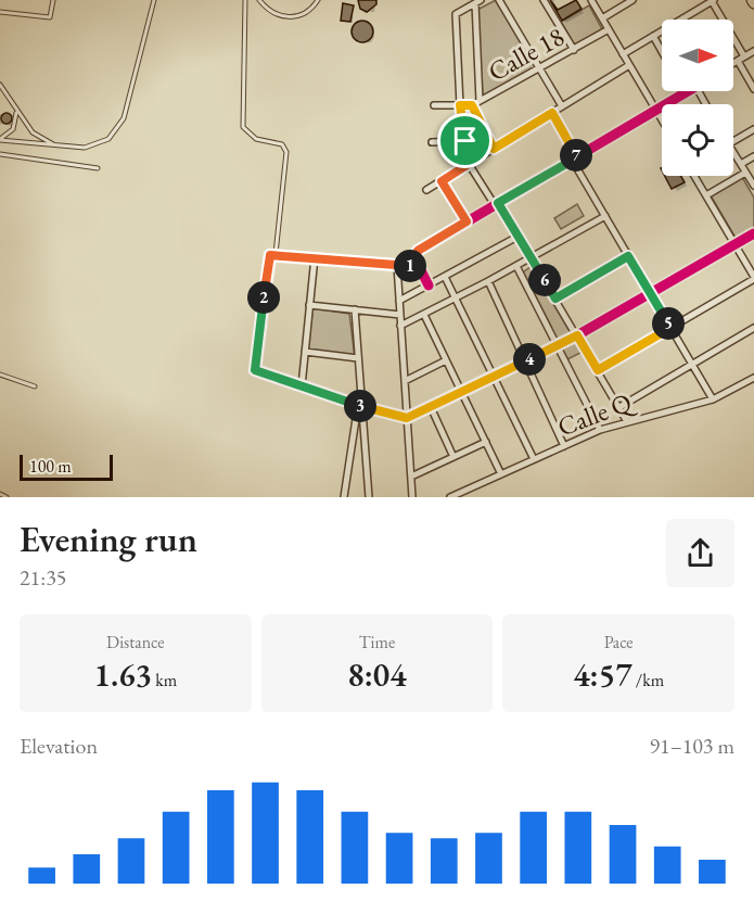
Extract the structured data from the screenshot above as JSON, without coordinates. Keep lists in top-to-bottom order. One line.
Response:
{"streets":{"street":["Calle 18","Calle Q"]},"scale_bar":"100 m","north":"right","page":{"pins":["7","1","6","2","5","4","3"],"scale":"100 m","heading":["Evening run","21:35"],"stats":[["Distance","1.63 km"],["Time","8:04"],["Pace","4:57 /km"]],"chart":["Elevation","91–103 m"]}}
